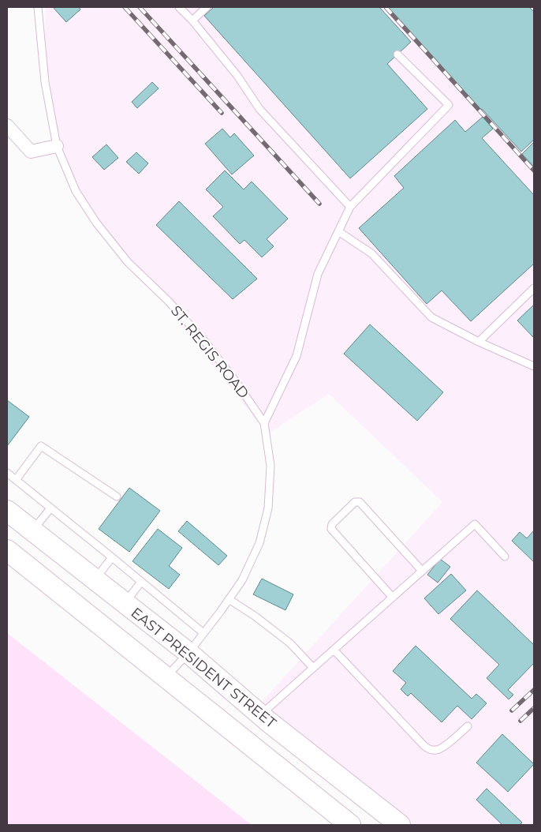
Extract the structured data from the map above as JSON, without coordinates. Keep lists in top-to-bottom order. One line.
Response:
{"streets":{"main road":["EAST PRESIDENT STREET"],"lane":["ST. REGIS ROAD"]},"crossings":[["ST. REGIS ROAD","EAST PRESIDENT STREET"]]}
